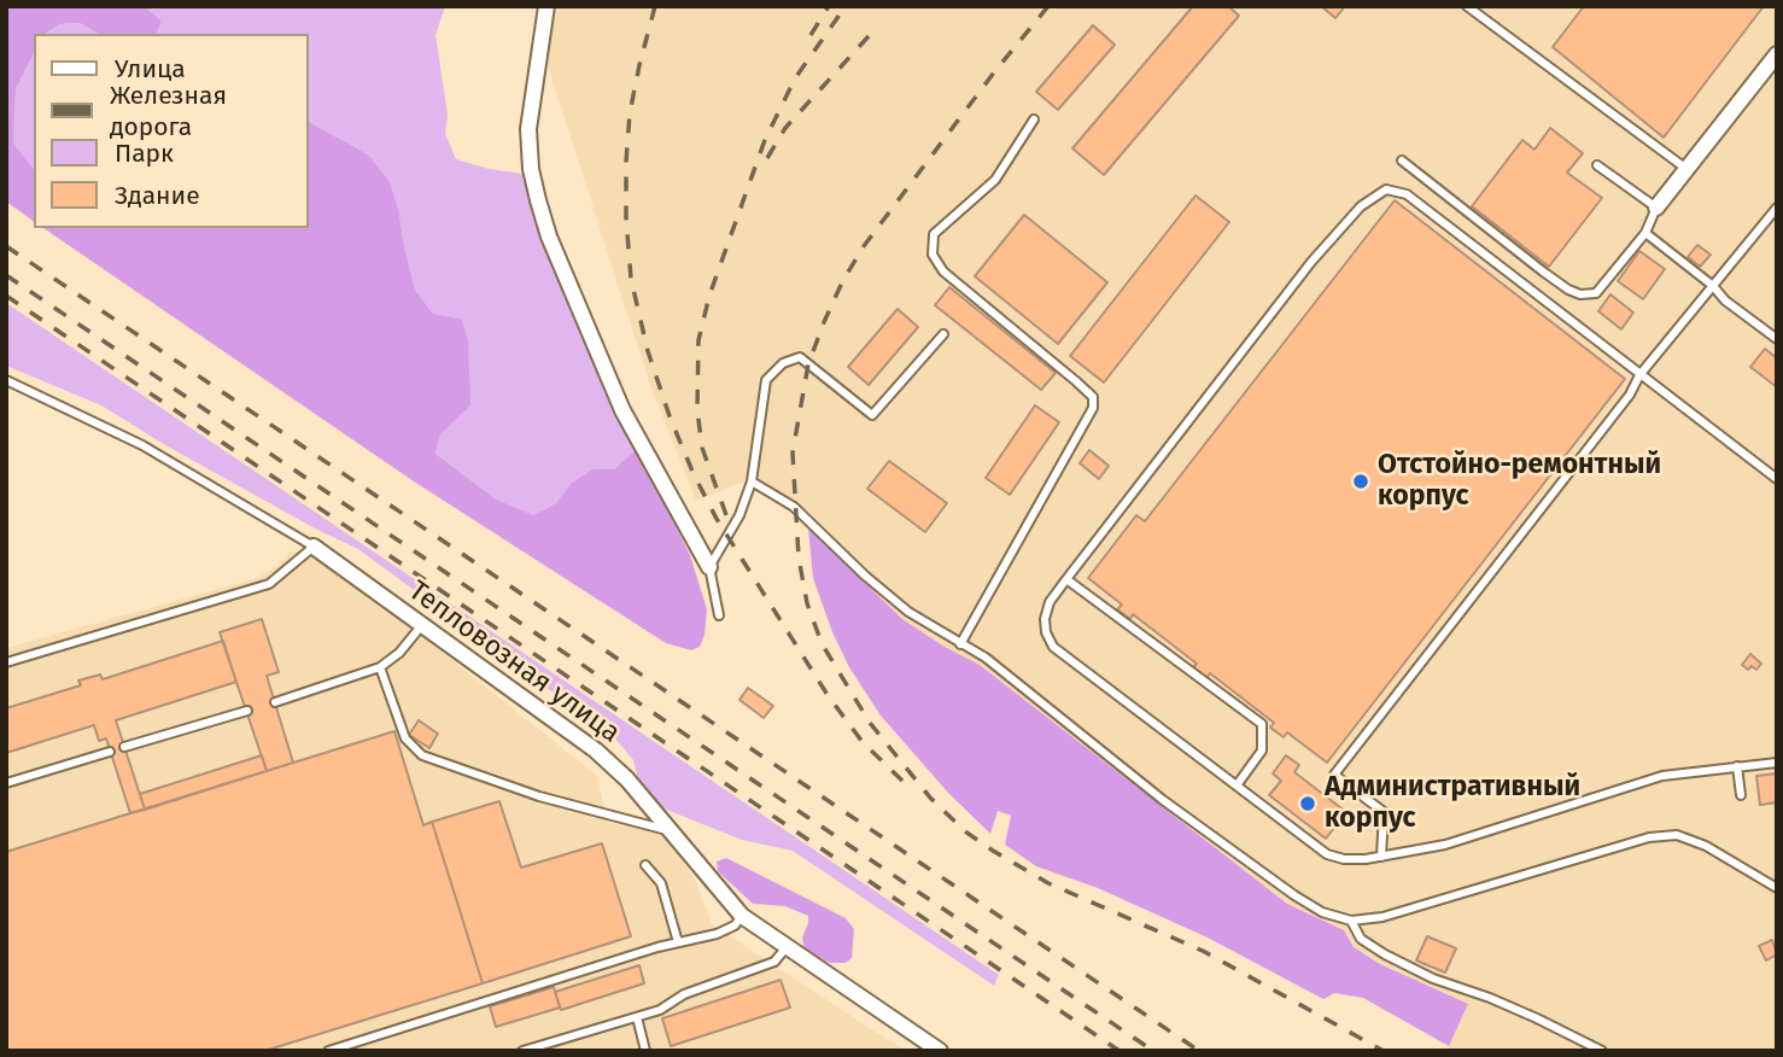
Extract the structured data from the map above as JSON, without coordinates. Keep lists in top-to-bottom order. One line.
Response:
{"streets":{"street":["Тепловозная улица"]},"places":["Отстойно-ремонтный корпус","Административный корпус"],"legend":["Улица","Железная дорога","Парк","Здание"]}
